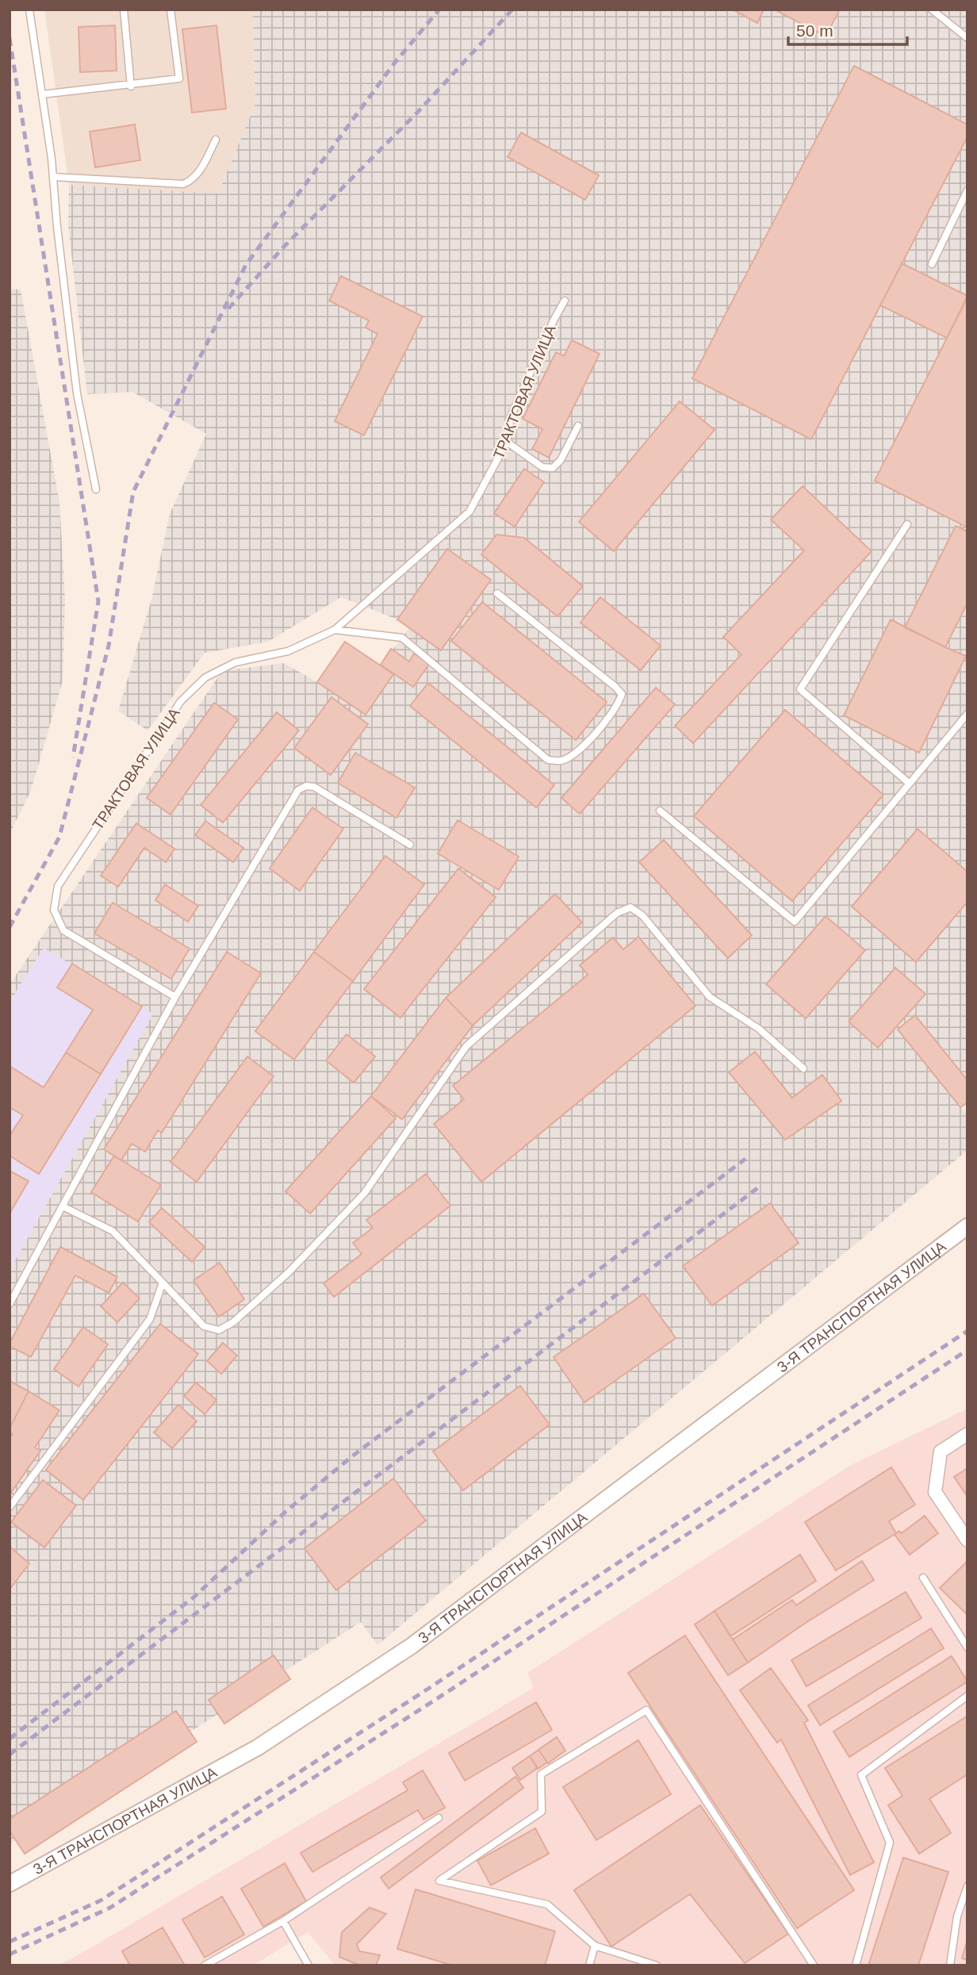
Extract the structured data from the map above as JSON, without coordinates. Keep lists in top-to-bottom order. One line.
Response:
{"streets":{"street":["3-Я ТРАНСПОРТНАЯ УЛИЦА"],"lane":["ТРАКТОВАЯ УЛИЦА"]},"scale_bar":"50 m"}
